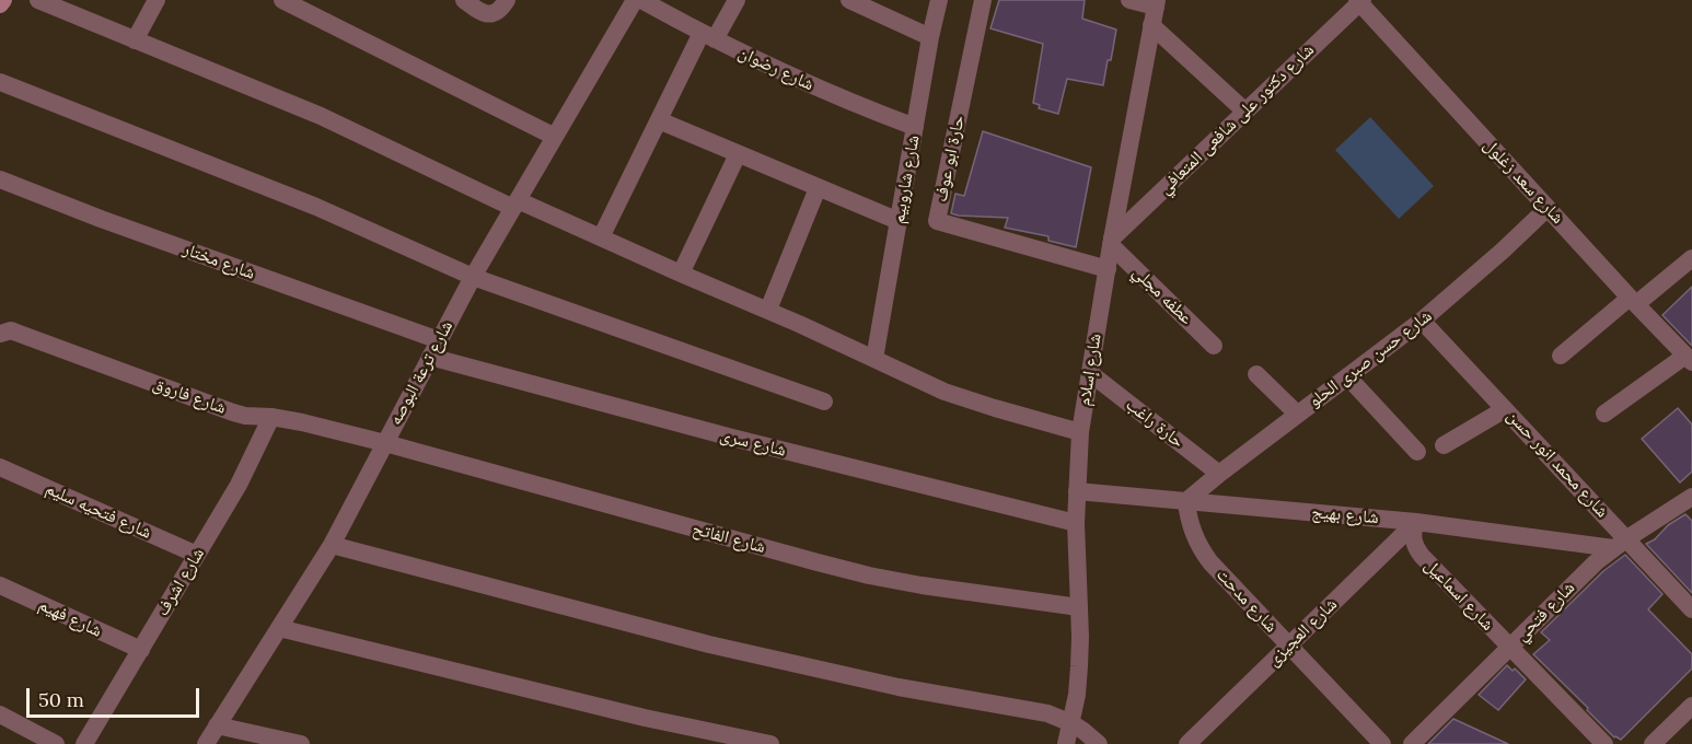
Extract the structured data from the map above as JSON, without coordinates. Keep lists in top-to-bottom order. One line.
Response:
{"streets":{"street":["شارع رضوان","شارع دكتور على شافعى المتعافي","حارة ابو عوف","شارع شاروبيم","شارع سعد زغلول","شارع مختار","عطفه مجلي","شارع حسن صبرى الحلو","شارع إسلام","شارع ترعة البوصه","شارع فاروق","حارة راغب","شارع سرى","شارع محمد انور حسن","شارع فتحيه سليم","شارع بهيج","شارع الفاتح","شارع اشرف","شارع اسماعيل","شارع مدحت","شارع فتحي","شارع فهيم","شارع العجيزى"]},"crossings":[["شارع رضوان","شارع شاروبيم"],["شارع دكتور على شافعى المتعافي","شارع سعد زغلول"],["شارع دكتور على شافعى المتعافي","عطفه مجلي"],["شارع دكتور على شافعى المتعافي","شارع إسلام"],["حارة ابو عوف","شارع إسلام"],["شارع سعد زغلول","شارع حسن صبرى الحلو"],["شارع مختار","شارع ترعة البوصه"],["عطفه مجلي","شارع إسلام"],["شارع حسن صبرى الحلو","حارة راغب"],["شارع حسن صبرى الحلو","شارع محمد انور حسن"],["شارع حسن صبرى الحلو","شارع بهيج"],["شارع حسن صبرى الحلو","شارع مدحت"],["شارع إسلام","حارة راغب"],["شارع إسلام","شارع سرى"],["شارع إسلام","شارع بهيج"],["شارع إسلام","شارع الفاتح"],["شارع ترعة البوصه","شارع فاروق"],["شارع ترعة البوصه","شارع سرى"],["شارع ترعة البوصه","شارع الفاتح"],["شارع فاروق","شارع الفاتح"],["شارع فاروق","شارع اشرف"],["شارع محمد انور حسن","شارع بهيج"],["شارع محمد انور حسن","شارع فتحي"],["شارع فتحيه سليم","شارع اشرف"],["شارع بهيج","شارع اسماعيل"],["شارع بهيج","شارع مدحت"],["شارع بهيج","شارع فتحي"],["شارع بهيج","شارع العجيزى"],["شارع اشرف","شارع فهيم"],["شارع اسماعيل","شارع فتحي"],["شارع اسماعيل","شارع العجيزى"],["شارع مدحت","شارع العجيزى"]],"scale_bar":"50 m"}
